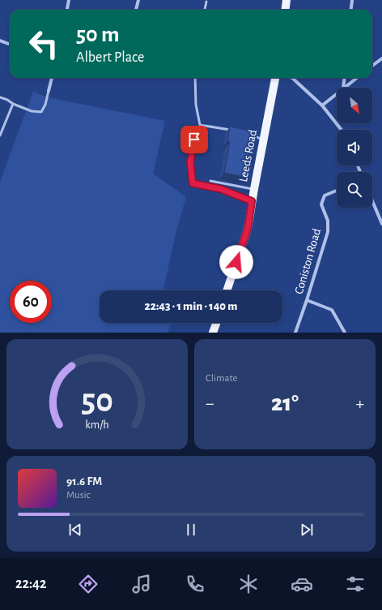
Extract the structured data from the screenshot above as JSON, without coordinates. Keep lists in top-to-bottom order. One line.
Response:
{"streets":{"main road":["Leeds Road"],"street":["Coniston Road"]},"north":"bottom right","page":{"turn":["50 m","Albert Place"],"limit":"60","trip":"22:43 · 1 min · 140 m","tile":"Climate","heat":["−","21°","+"],"song":["91.6 FM","Music"],"tabs":"22:42","gauge":["50","km/h"]}}
